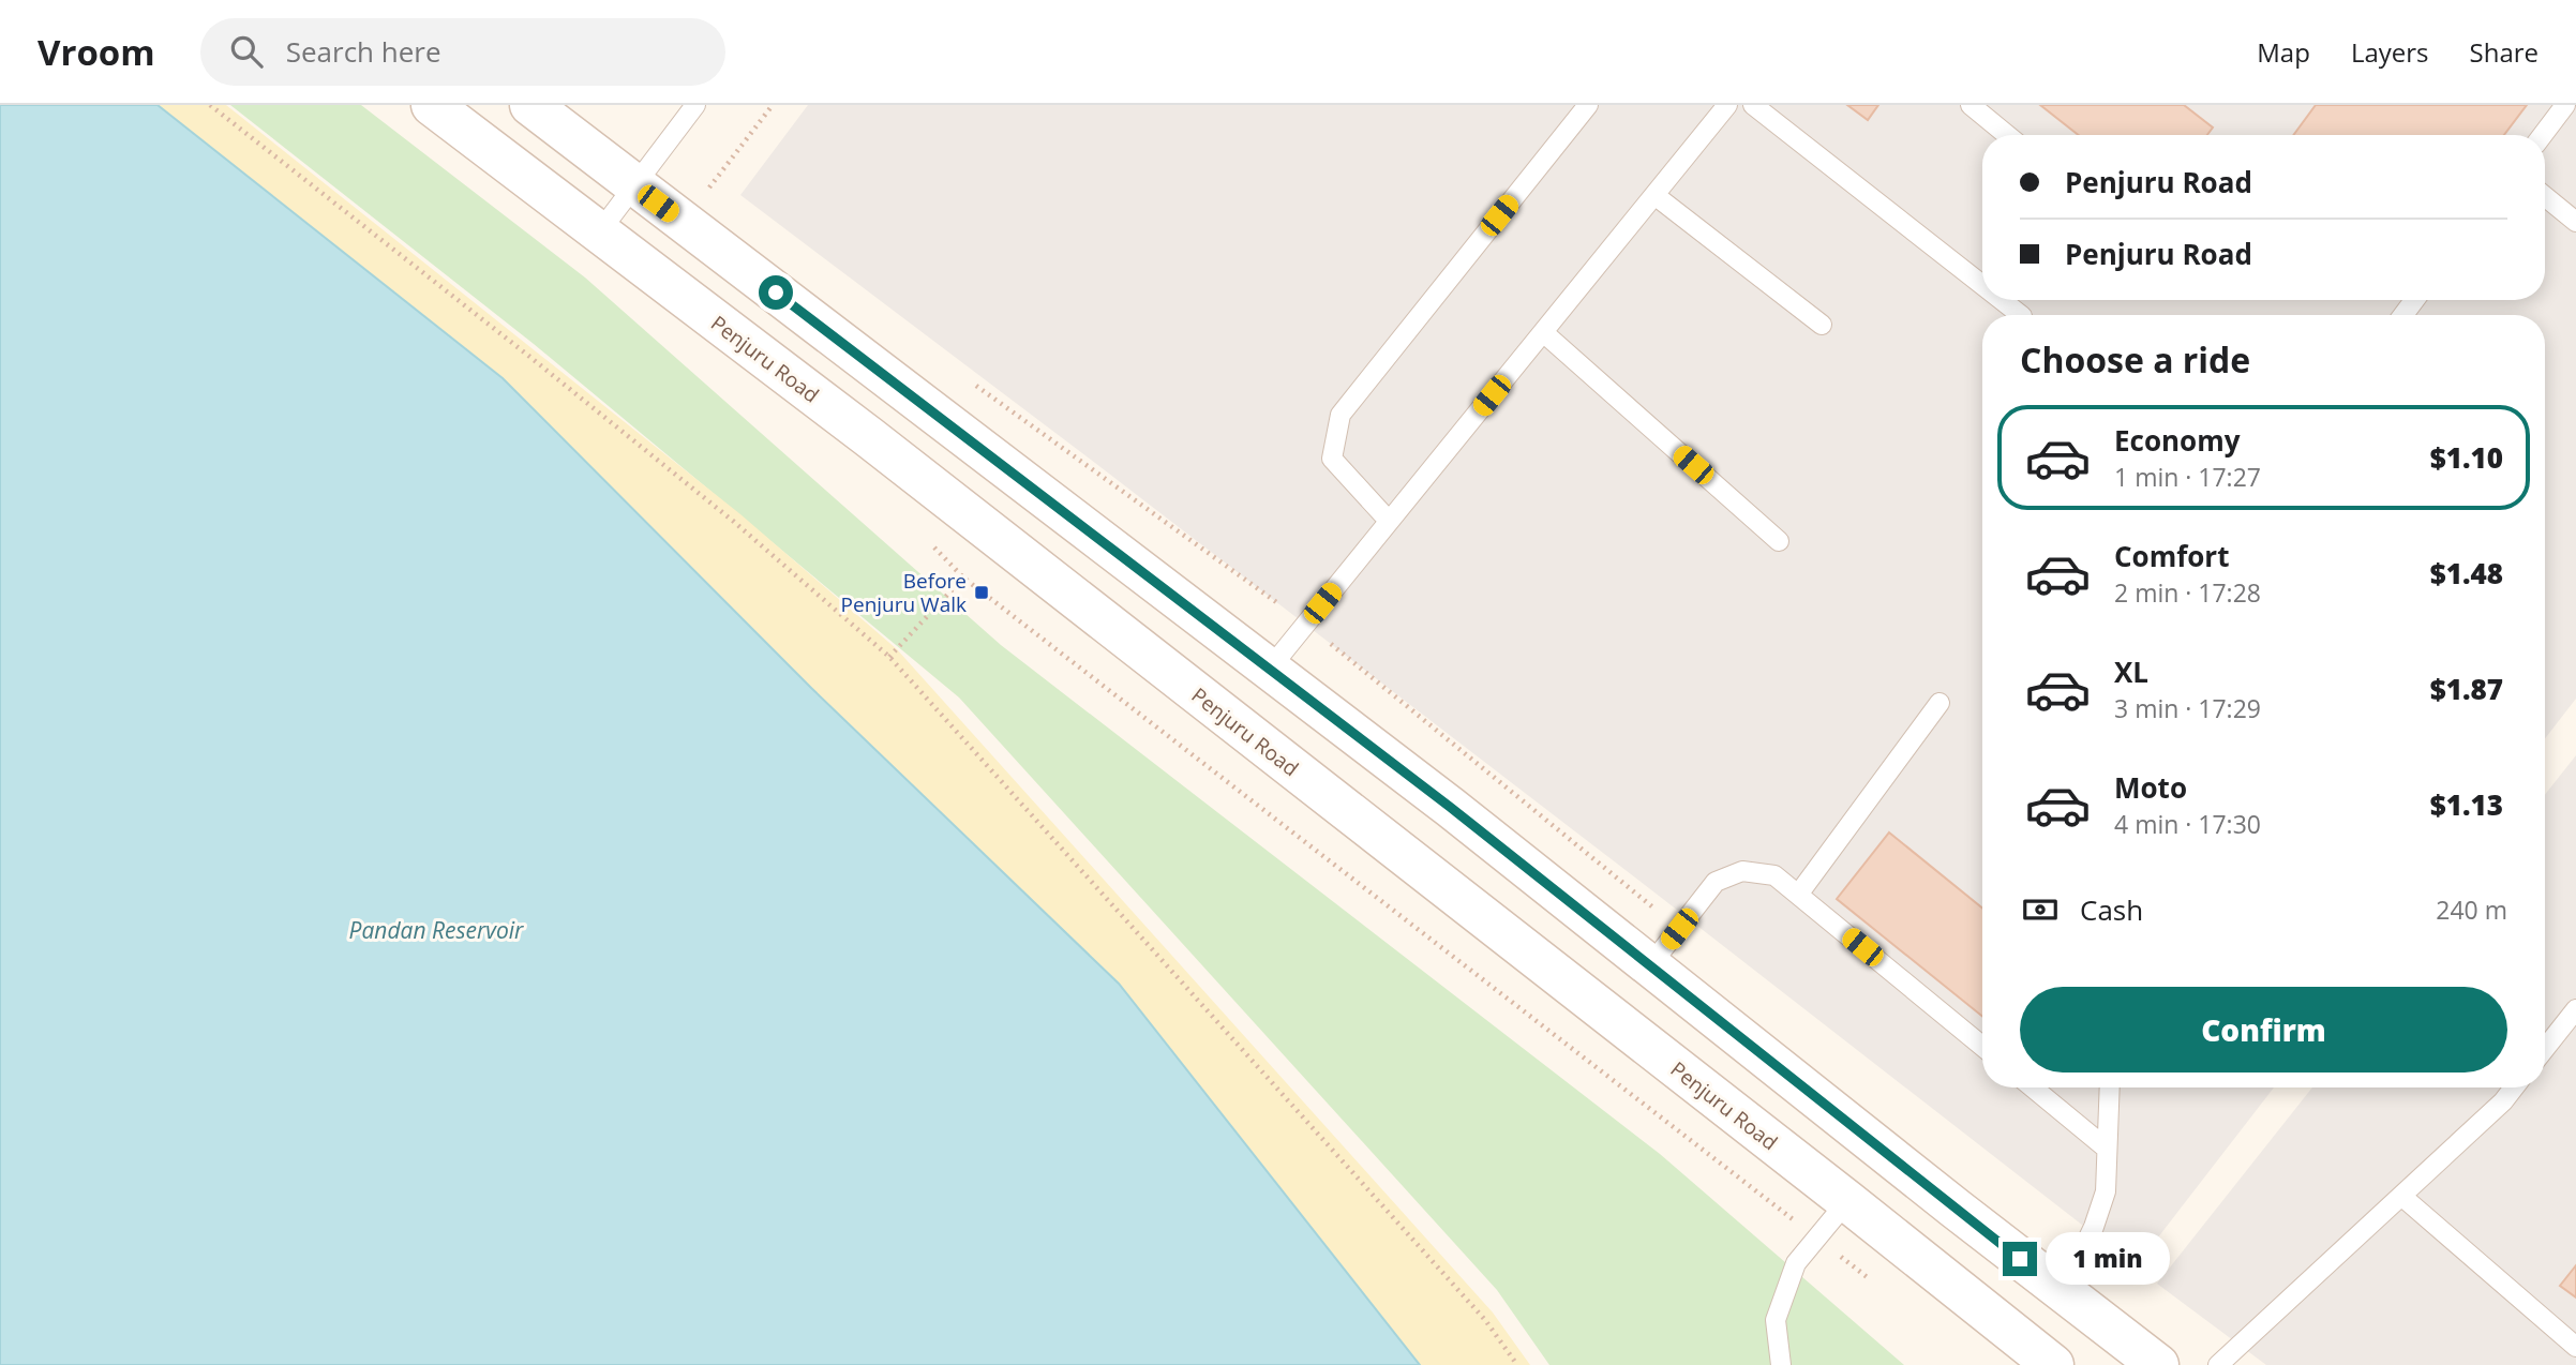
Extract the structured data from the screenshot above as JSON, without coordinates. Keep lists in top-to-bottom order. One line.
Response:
{"streets":{"main road":["Penjuru Road"]},"water":["Pandan Reservoir"],"places":{"transit":["Before Penjuru Walk"]},"page":{"header":"Vroom","search":"Search here","nav":["Map","Layers","Share"],"banner":["Penjuru Road","Penjuru Road"],"heading":"Choose a ride","list":[{"name":"Economy","note":"1 min · 17:27","value":"$1.10"},{"name":"Comfort","note":"2 min · 17:28","value":"$1.48"},{"name":"XL","note":"3 min · 17:29","value":"$1.87"},{"name":"Moto","note":"4 min · 17:30","value":"$1.13"}],"pay":["Cash","240 m"],"buttons":"Confirm","bubble":"1 min"}}
